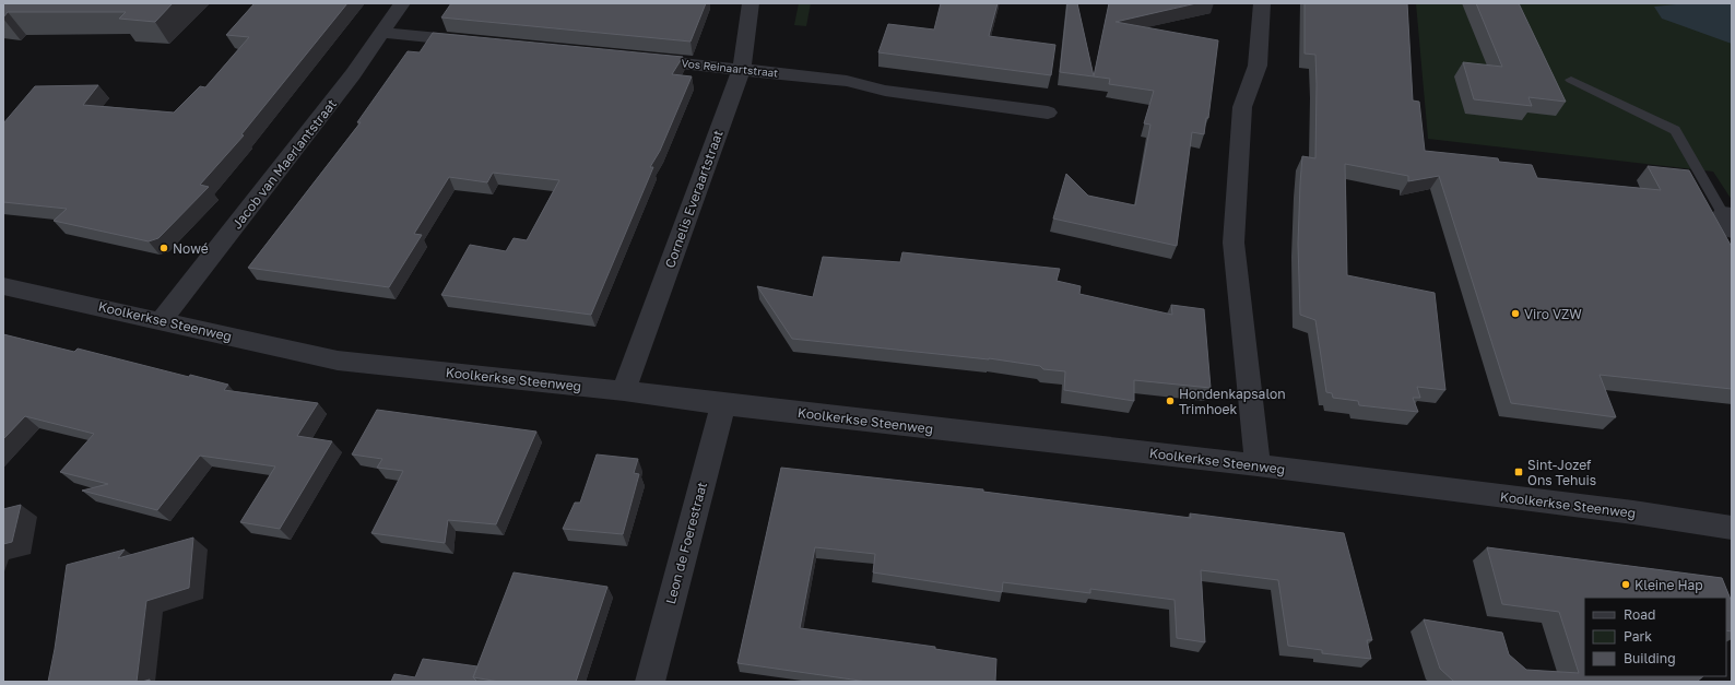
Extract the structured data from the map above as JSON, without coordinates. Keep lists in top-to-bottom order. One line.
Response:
{"streets":{"street":["Vos Reinaartstraat","Jacob van Maerlantstraat","Cornelis Everaartstraat","Koolkerkse Steenweg","Leon de Foerestraat"]},"crossings":[["Vos Reinaartstraat","Cornelis Everaartstraat"],["Jacob van Maerlantstraat","Koolkerkse Steenweg"],["Cornelis Everaartstraat","Koolkerkse Steenweg"],["Koolkerkse Steenweg","Leon de Foerestraat"]],"places":{"other":["Nowé","Viro VZW","Hondenkapsalon Trimhoek","Kleine Hap"],"transit":["Sint-Jozef Ons Tehuis"]},"legend":["Road","Park","Building"]}
